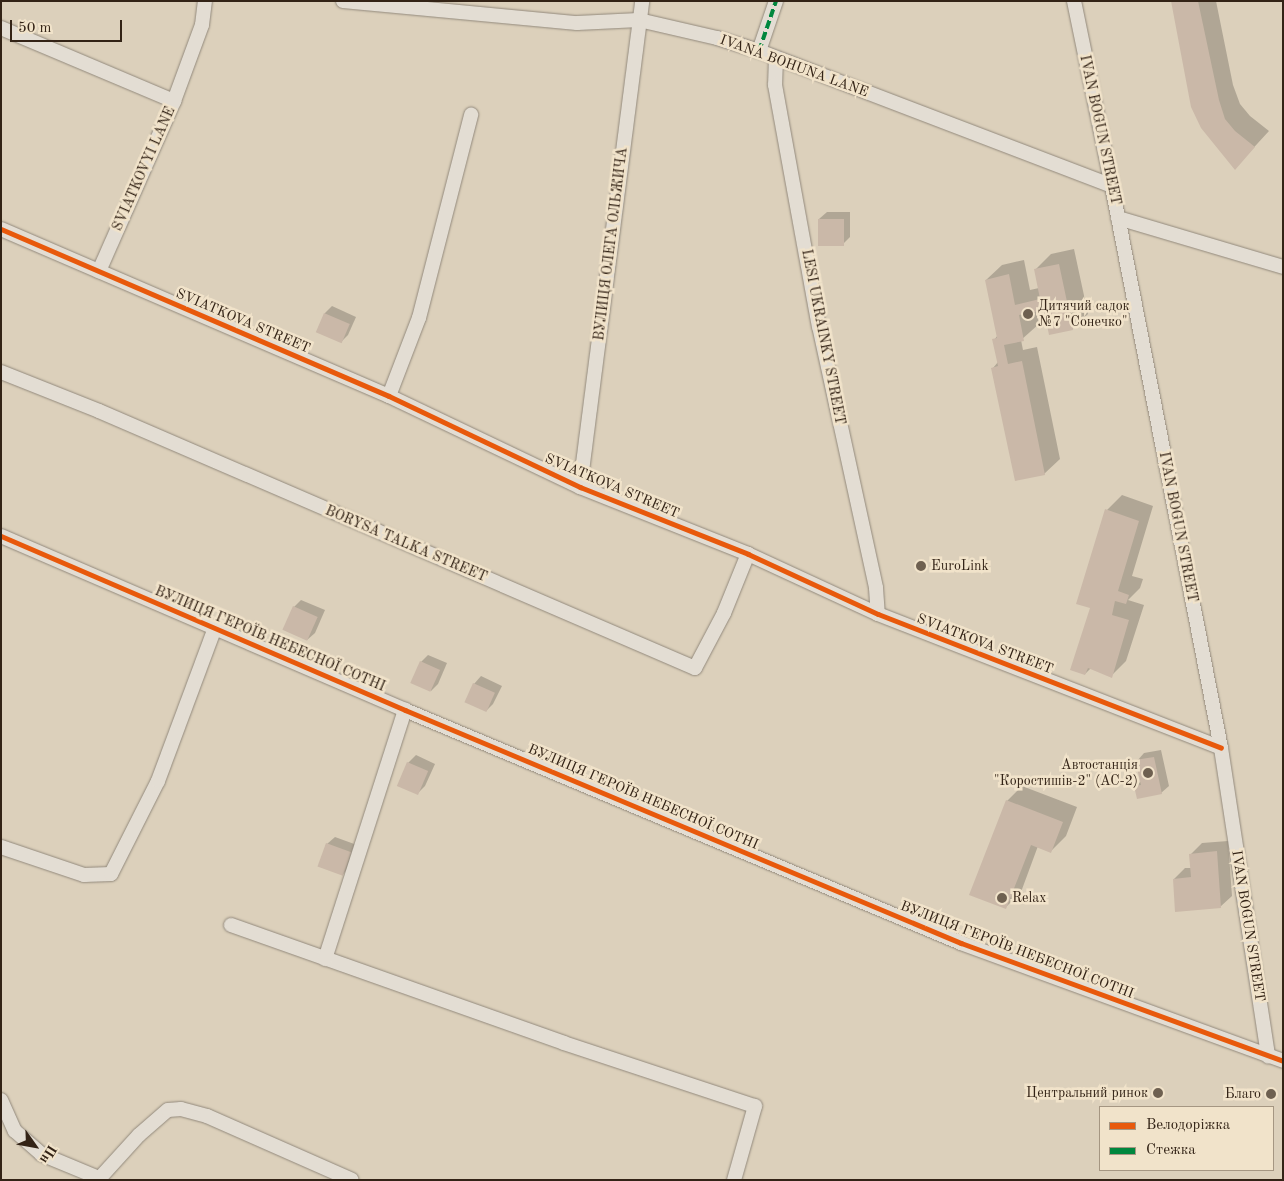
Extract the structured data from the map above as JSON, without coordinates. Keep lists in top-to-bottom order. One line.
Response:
{"streets":{"street":["IVANA BOHUNA LANE","IVAN BOGUN STREET","SVIATKOVYI LANE","ВУЛИЦЯ ОЛЕГА ОЛЬЖИЧА","SVIATKOVA STREET","LESI UKRAINKY STREET","BORYSA TALKA STREET","ВУЛИЦЯ ГЕРОЇВ НЕБЕСНОЇ СОТНІ"]},"crossings":[["IVANA BOHUNA LANE","IVAN BOGUN STREET"],["IVANA BOHUNA LANE","ВУЛИЦЯ ОЛЕГА ОЛЬЖИЧА"],["IVANA BOHUNA LANE","LESI UKRAINKY STREET"],["IVAN BOGUN STREET","SVIATKOVA STREET"],["IVAN BOGUN STREET","ВУЛИЦЯ ГЕРОЇВ НЕБЕСНОЇ СОТНІ"],["SVIATKOVYI LANE","SVIATKOVA STREET"],["ВУЛИЦЯ ОЛЕГА ОЛЬЖИЧА","SVIATKOVA STREET"],["SVIATKOVA STREET","LESI UKRAINKY STREET"],["SVIATKOVA STREET","BORYSA TALKA STREET"]],"places":["Дитячий садок №7 \"Сонечко\"","EuroLink","Автостанція \"Коростишів-2\" (АС-2)","Relax","Центральний ринок","Благо"],"legend":["Велодоріжка","Стежка"],"scale_bar":"50 m","north":"bottom right"}
